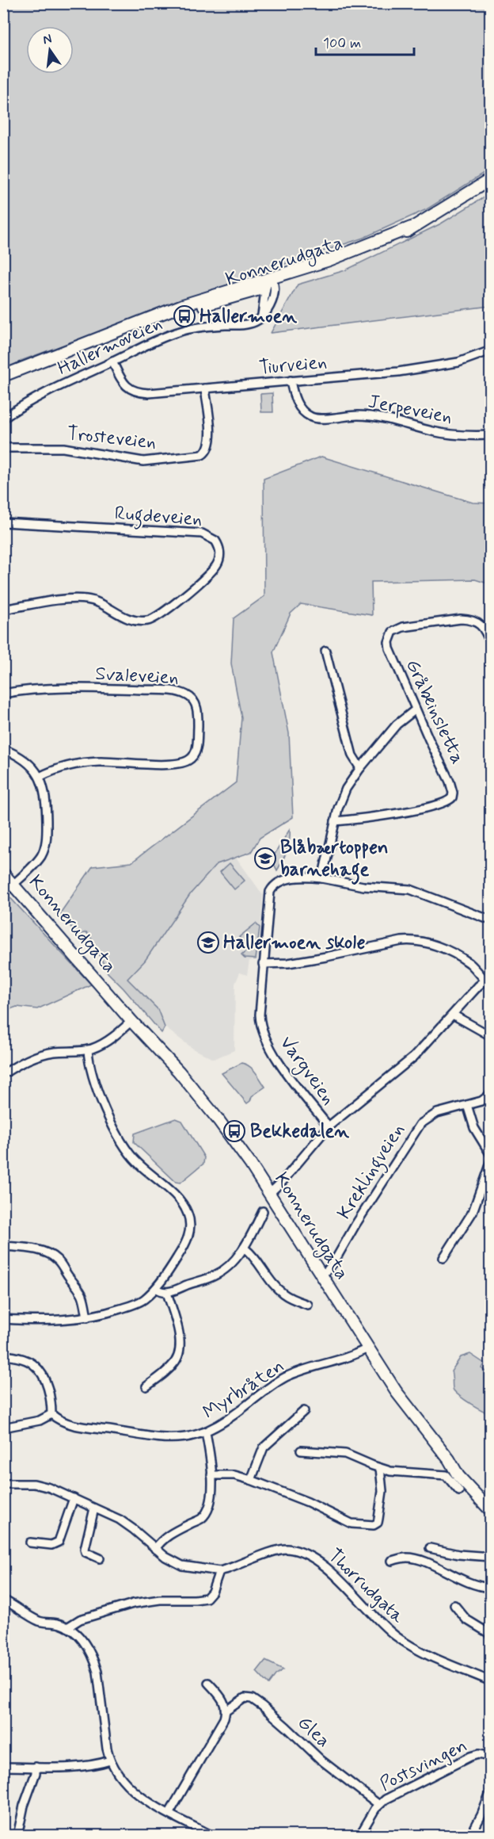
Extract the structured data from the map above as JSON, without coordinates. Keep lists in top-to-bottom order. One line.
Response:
{"streets":{"main road":["Konnerudgata"],"street":["Hallermoveien","Tiurveien","Jerpeveien","Trosteveien","Rugdeveien","Svaleveien","Gråbeinsletta","Vargveien","Kreklingveien","Myrbråten","Thorrudgata","Glea","Postsvingen"]},"crossings":[["Konnerudgata","Hallermoveien"],["Konnerudgata","Kreklingveien"],["Konnerudgata","Myrbråten"],["Hallermoveien","Tiurveien"],["Tiurveien","Jerpeveien"],["Tiurveien","Trosteveien"],["Glea","Postsvingen"]],"places":{"bus stop":["Hallermoen","Bekkedalen"],"school or university":["Blåbærtoppen barnehage","Hallermoen skole"]},"scale_bar":"100 m","north":"top"}
